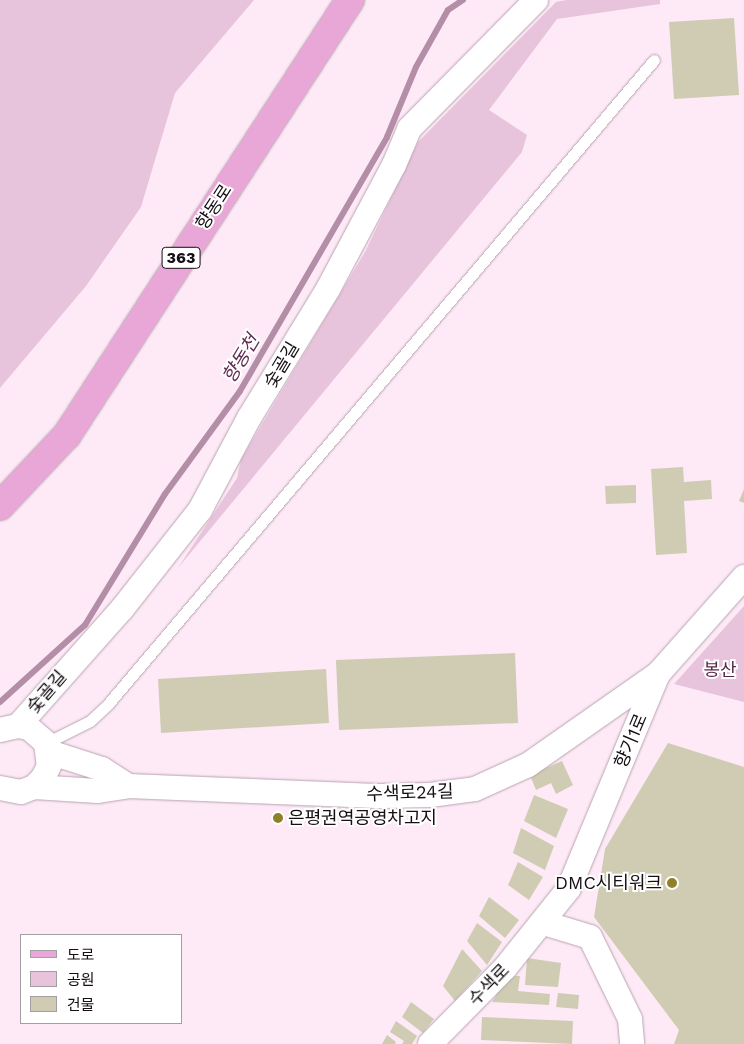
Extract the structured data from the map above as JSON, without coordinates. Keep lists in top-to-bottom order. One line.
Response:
{"streets":{"main road":["향동로","363"],"street":["숯골길","향기1로","수색로24길","수색로"]},"crossings":[["향기1로","수색로24길"],["향기1로","수색로"]],"water":["향동천"],"parks":["봉산"],"places":["은평권역공영차고지","DMC시티워크"],"legend":["도로","공원","건물"]}
